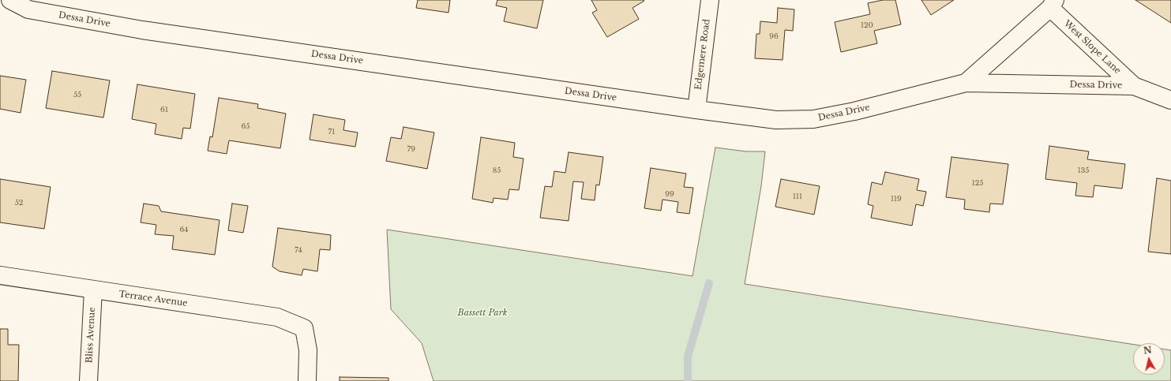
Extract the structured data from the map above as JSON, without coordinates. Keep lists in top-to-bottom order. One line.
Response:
{"streets":{"street":["Dessa Drive","West Slope Lane","Edgemere Road","Terrace Avenue","Bliss Avenue"]},"crossings":[["Dessa Drive","West Slope Lane"],["Dessa Drive","Edgemere Road"],["Terrace Avenue","Bliss Avenue"]],"parks":["Bassett Park"],"house_numbers":["120","96","55","61","65","71","79","85","135","125","99","111","119","52","64","74"],"north":"top"}
